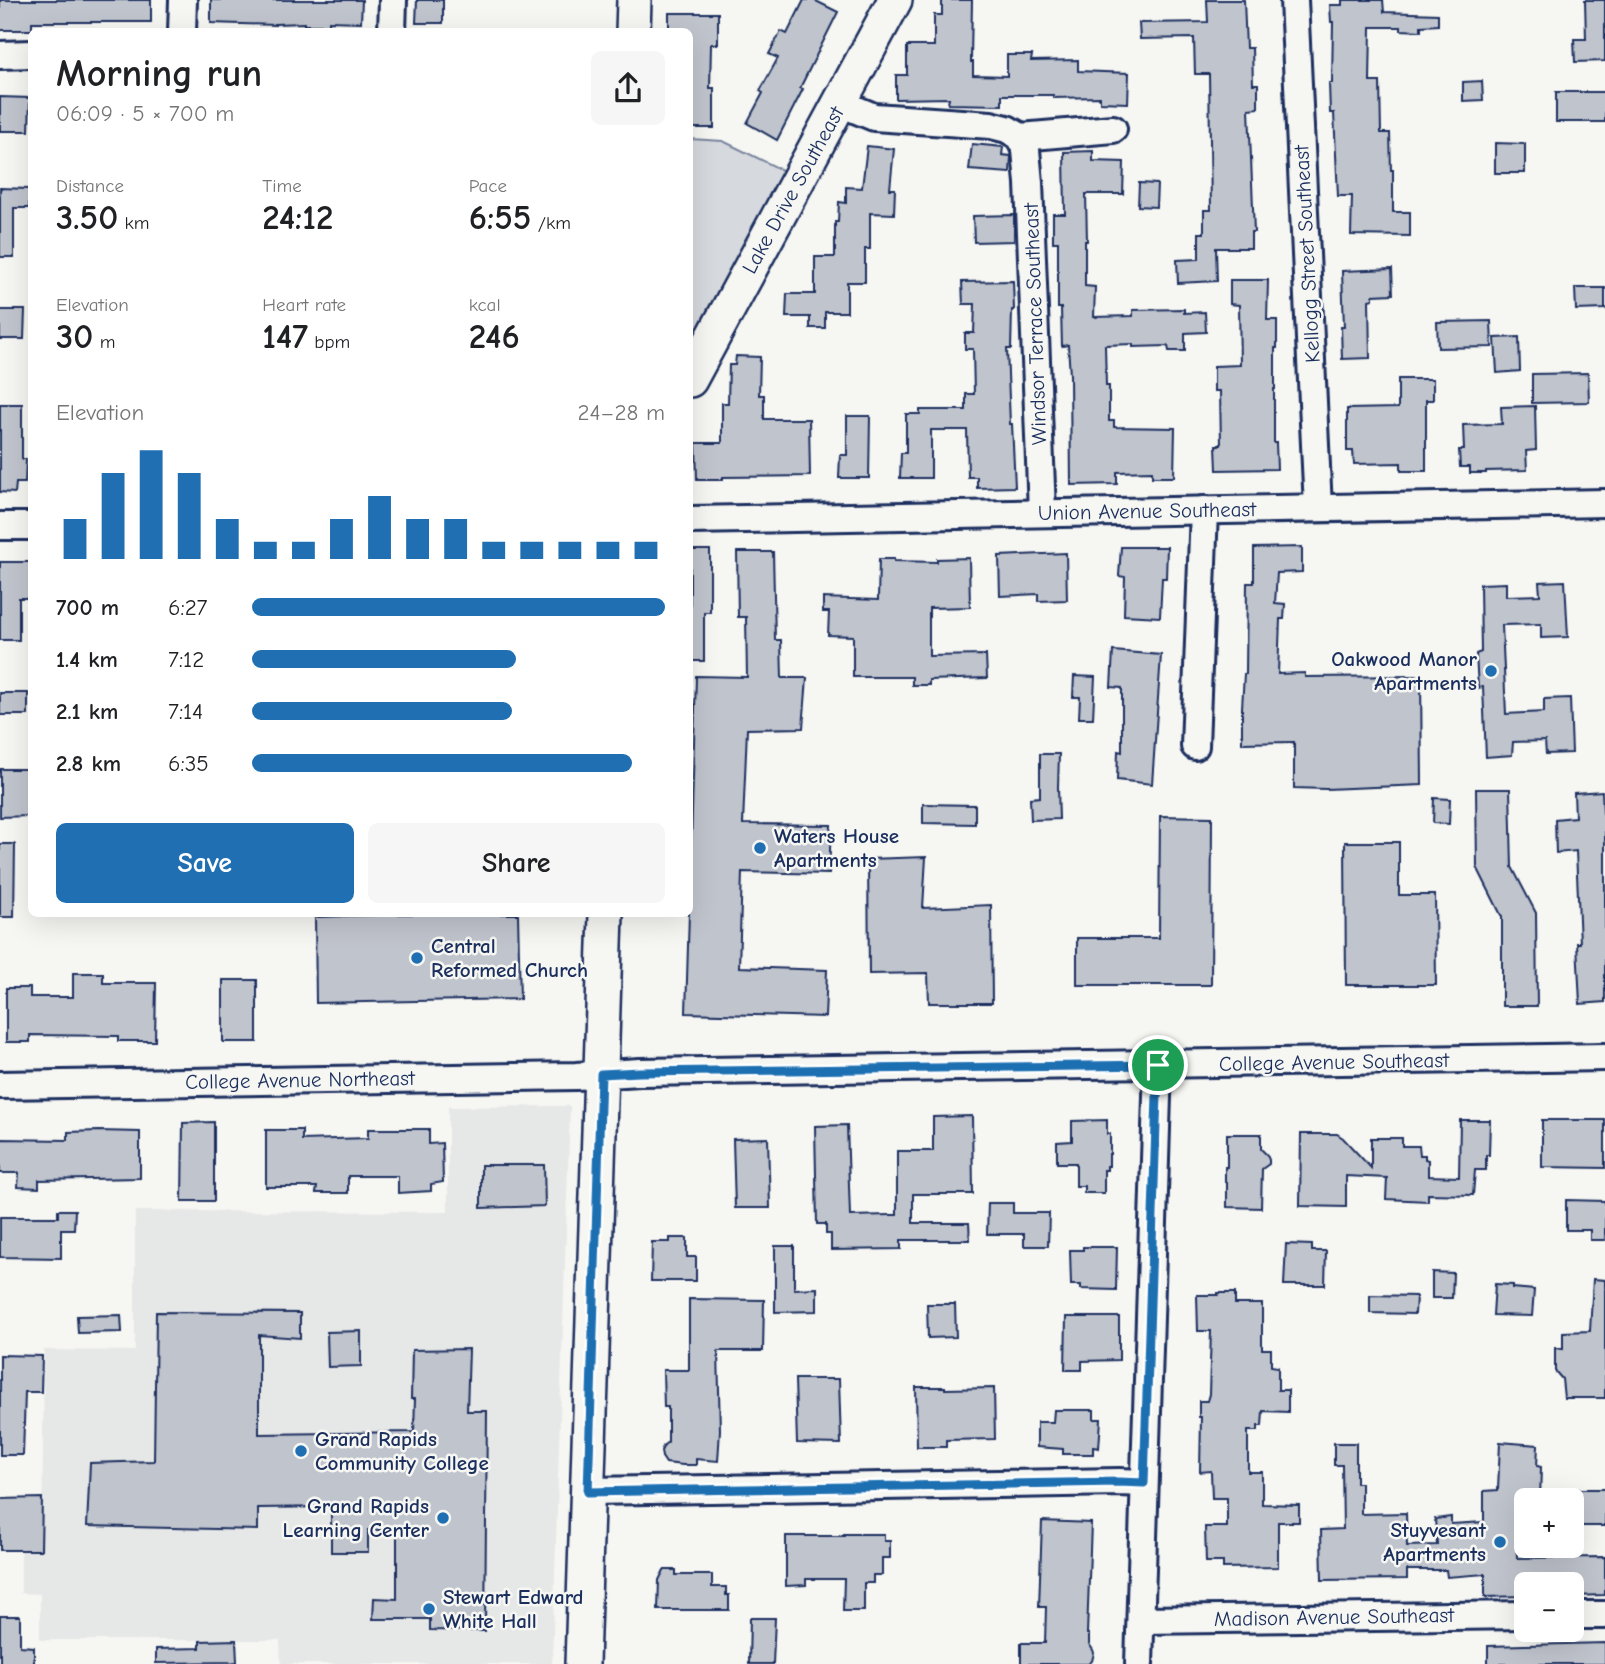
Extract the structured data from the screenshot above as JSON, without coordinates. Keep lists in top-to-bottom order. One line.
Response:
{"streets":{"main road":["Lake Drive Southeast"],"street":["Kellogg Street Southeast","Windsor Terrace Southeast","Union Avenue Southeast","College Avenue Southeast","College Avenue Northeast","Madison Avenue Southeast"]},"crossings":[["Kellogg Street Southeast","Union Avenue Southeast"],["Windsor Terrace Southeast","Union Avenue Southeast"],["College Avenue Southeast","College Avenue Northeast"]],"places":["Oakwood Manor Apartments","Waters House Apartments","Central Reformed Church","Grand Rapids Community College","Grand Rapids Learning Center","Stuyvesant Apartments","Stewart Edward White Hall"],"page":{"heading":["Morning run","06:09 · 5 × 700 m"],"stats":[["Distance","3.50 km"],["Time","24:12"],["Pace","6:55 /km"],["Elevation","30 m"],["Heart rate","147 bpm"],["kcal","246"]],"chart":["Elevation","24–28 m"],"list":[{"name":"700 m","note":"6:27"},{"name":"1.4 km","note":"7:12"},{"name":"2.1 km","note":"7:14"},{"name":"2.8 km","note":"6:35"}],"buttons":["Save","Share"],"map_buttons":["+","−"]}}
